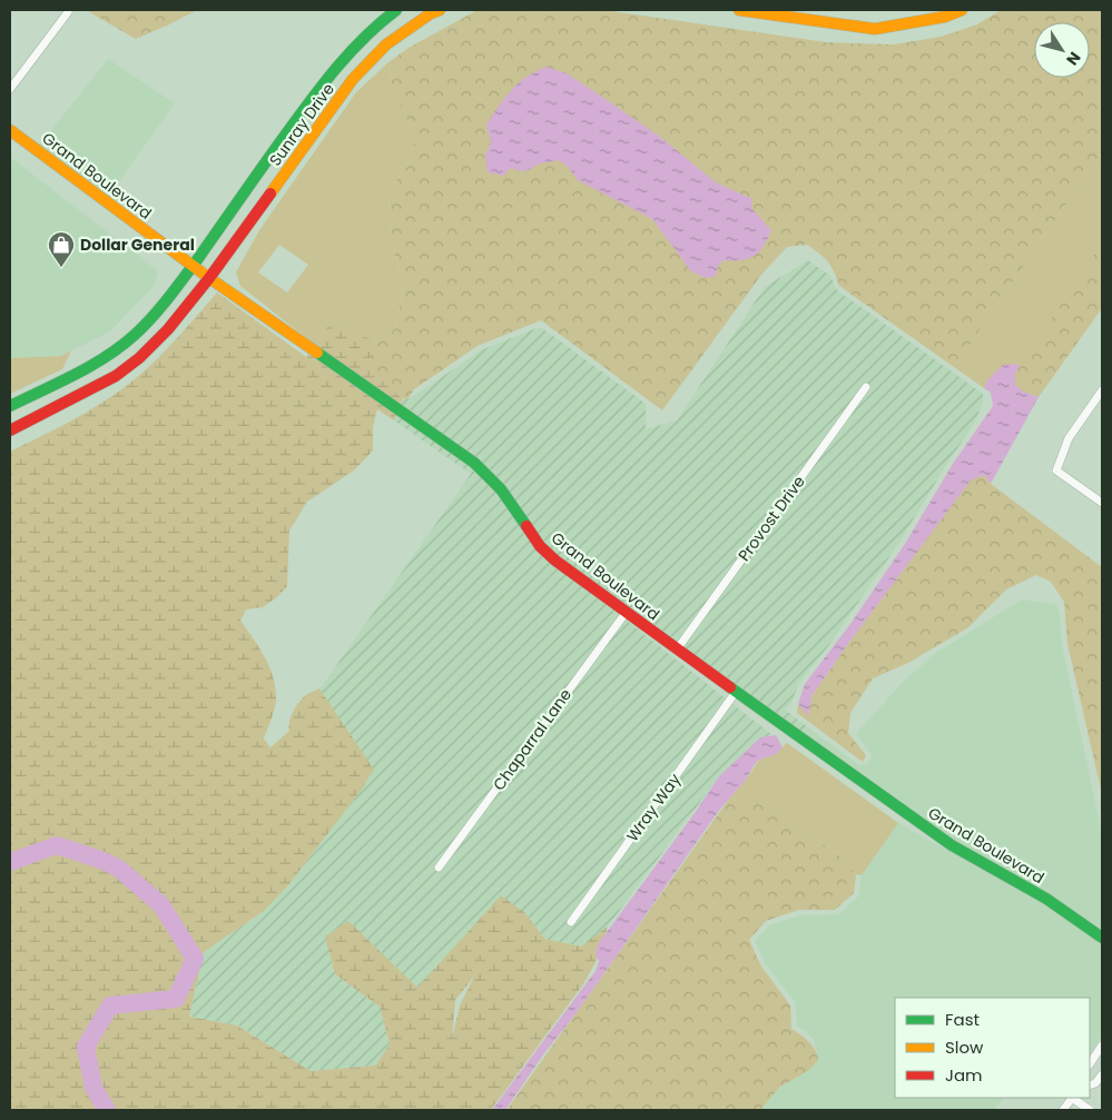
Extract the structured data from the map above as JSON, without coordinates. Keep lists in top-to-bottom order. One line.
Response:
{"streets":{"street":["Sunray Drive","Grand Boulevard","Provost Drive","Chaparral Lane","Wray Way"]},"crossings":[["Sunray Drive","Grand Boulevard"],["Grand Boulevard","Provost Drive"],["Grand Boulevard","Chaparral Lane"],["Grand Boulevard","Wray Way"]],"places":{"shop":["Dollar General"]},"legend":["Fast","Slow","Jam"],"north":"bottom right"}
